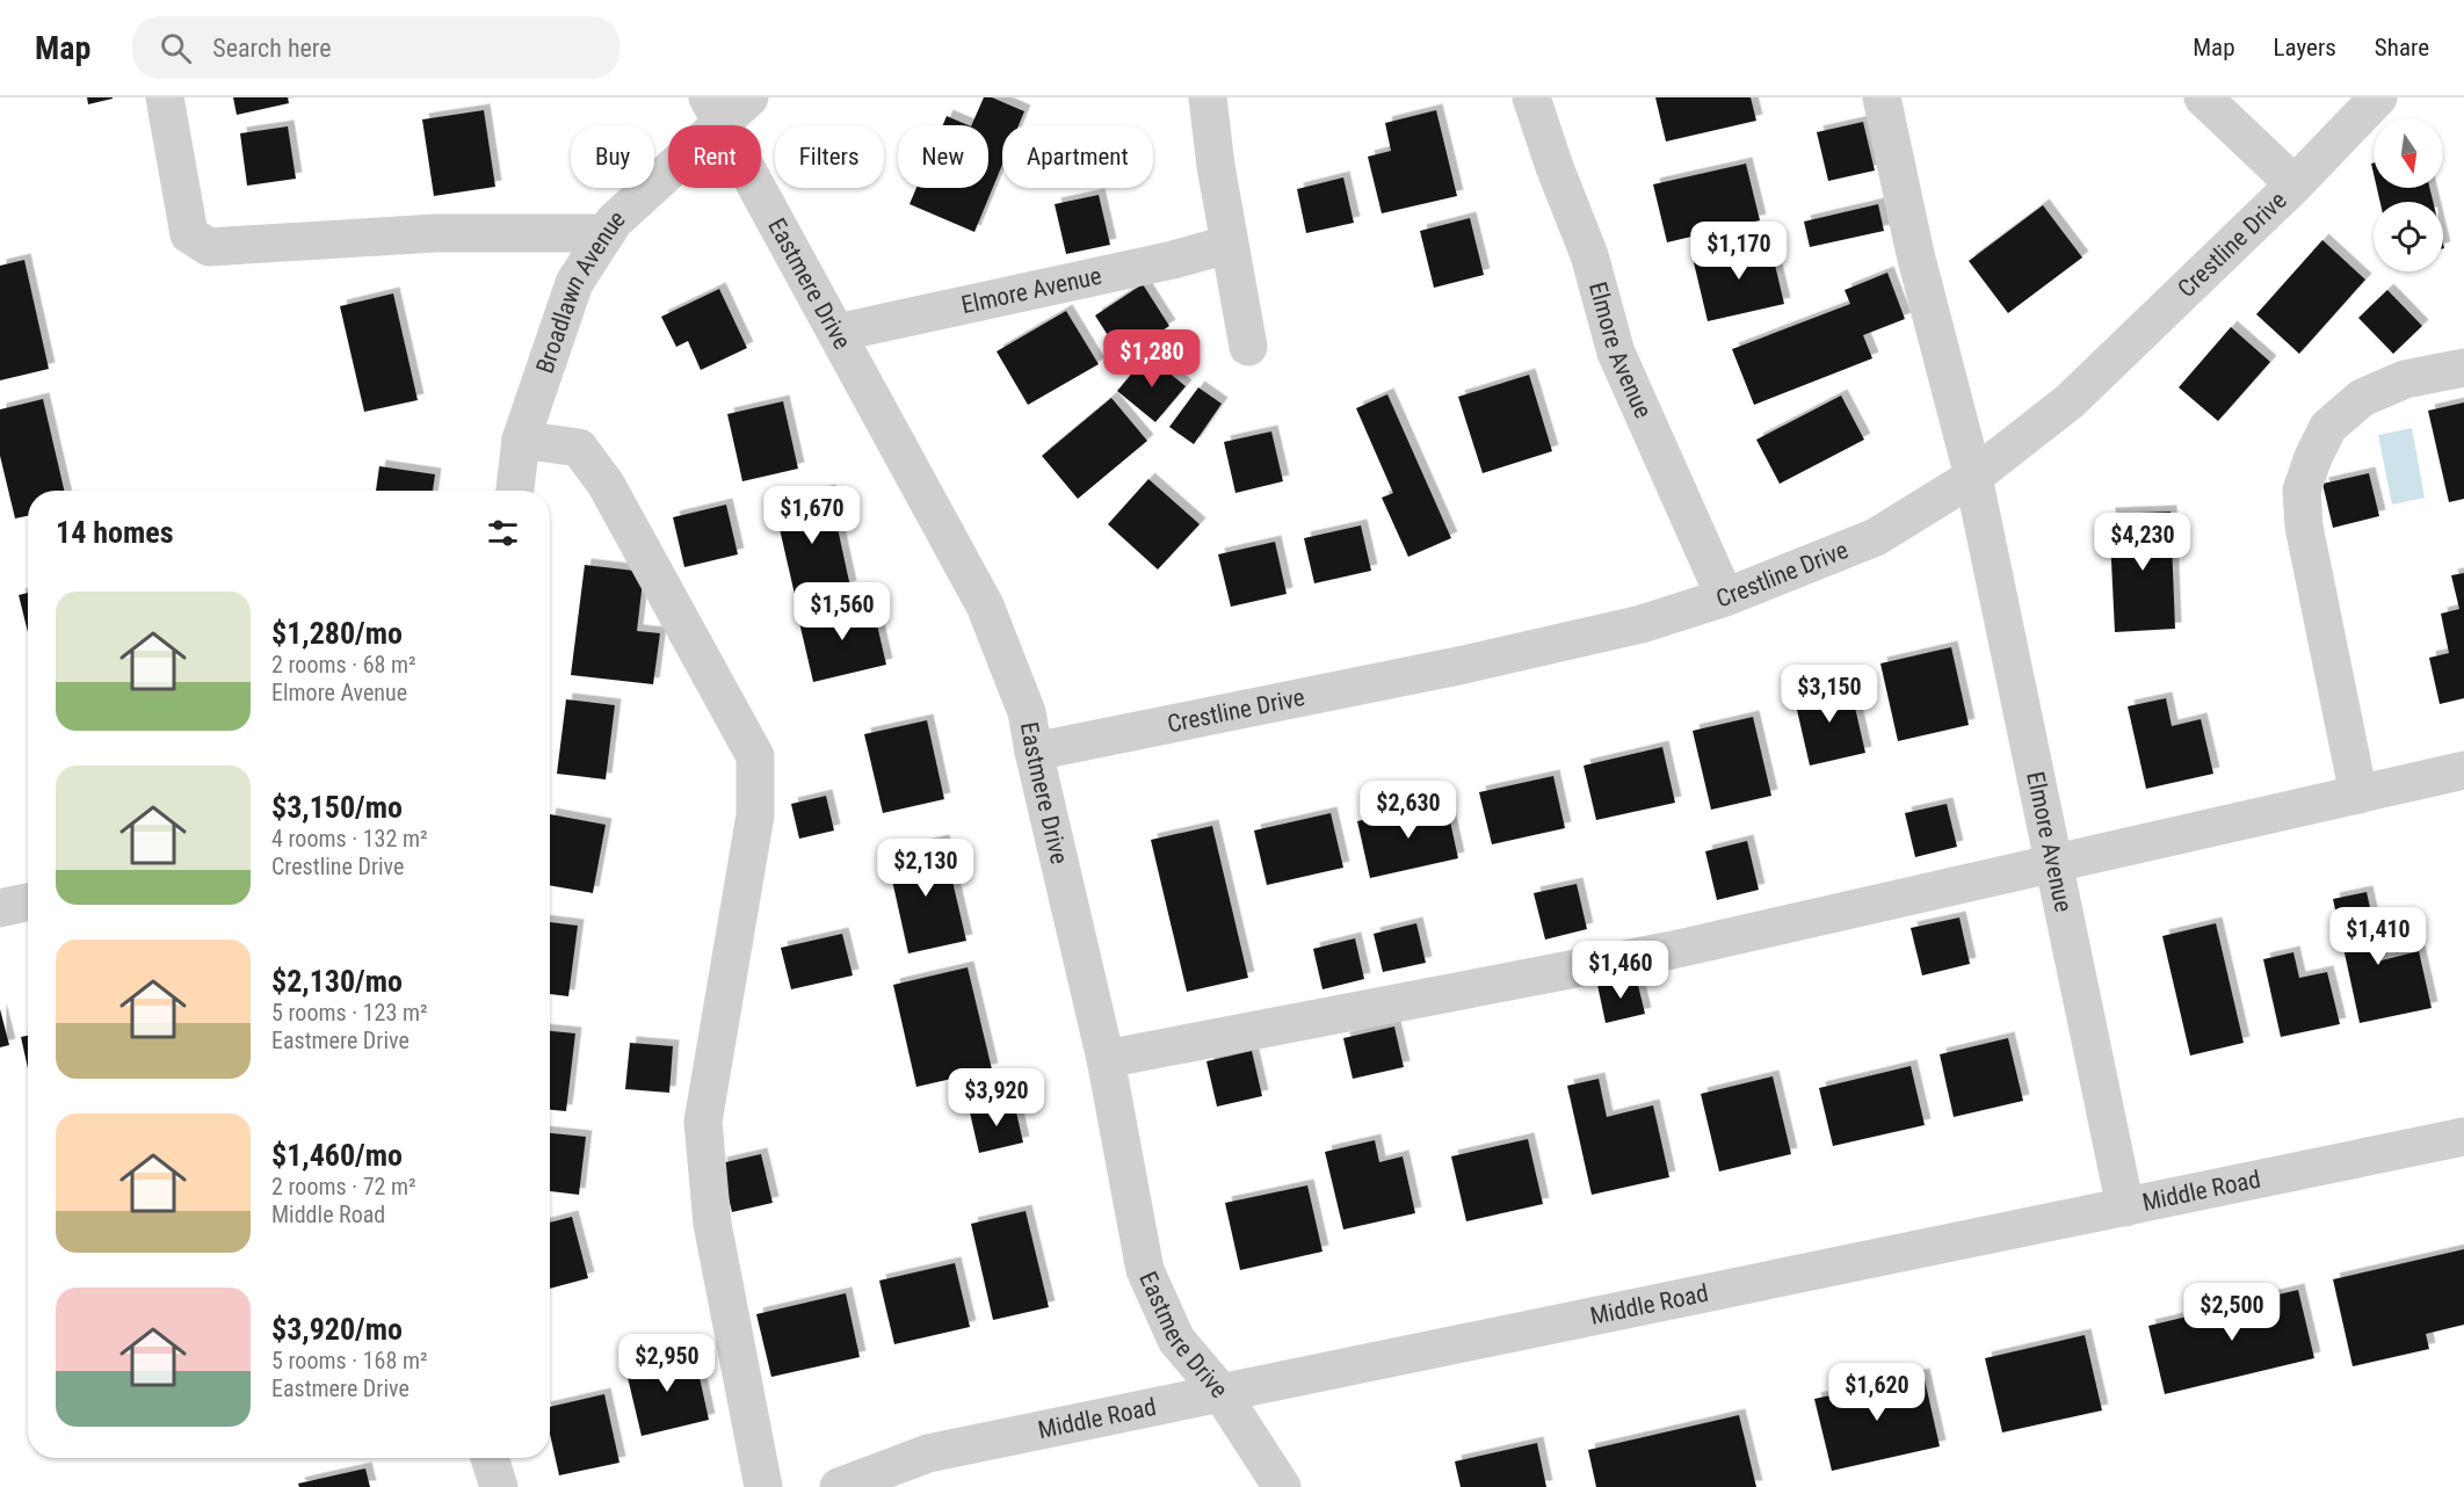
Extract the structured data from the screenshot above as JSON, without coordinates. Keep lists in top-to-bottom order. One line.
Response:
{"streets":{"street":["Crestline Drive","Eastmere Drive","Elmore Avenue","Broadlawn Avenue","Middle Road"]},"crossings":[["Crestline Drive","Eastmere Drive"],["Crestline Drive","Elmore Avenue"],["Eastmere Drive","Elmore Avenue"],["Eastmere Drive","Broadlawn Avenue"],["Eastmere Drive","Middle Road"],["Elmore Avenue","Middle Road"]],"north":"bottom","page":{"header":"Map","search":"Search here","nav":["Map","Layers","Share"],"chip":["Buy","Rent","Filters","New","Apartment"],"price":["$1,170","$1,280","$1,670","$4,230","$1,560","$3,150","$2,630","$2,130","$1,410","$1,460","$3,920","$2,500","$2,950","$1,620"],"heading":"14 homes","list":[{"name":"$1,280/mo","note":"2 rooms · 68 m² · Elmore Avenue"},{"name":"$3,150/mo","note":"4 rooms · 132 m² · Crestline Drive"},{"name":"$2,130/mo","note":"5 rooms · 123 m² · Eastmere Drive"},{"name":"$1,460/mo","note":"2 rooms · 72 m² · Middle Road"},{"name":"$3,920/mo","note":"5 rooms · 168 m² · Eastmere Drive"}]}}
